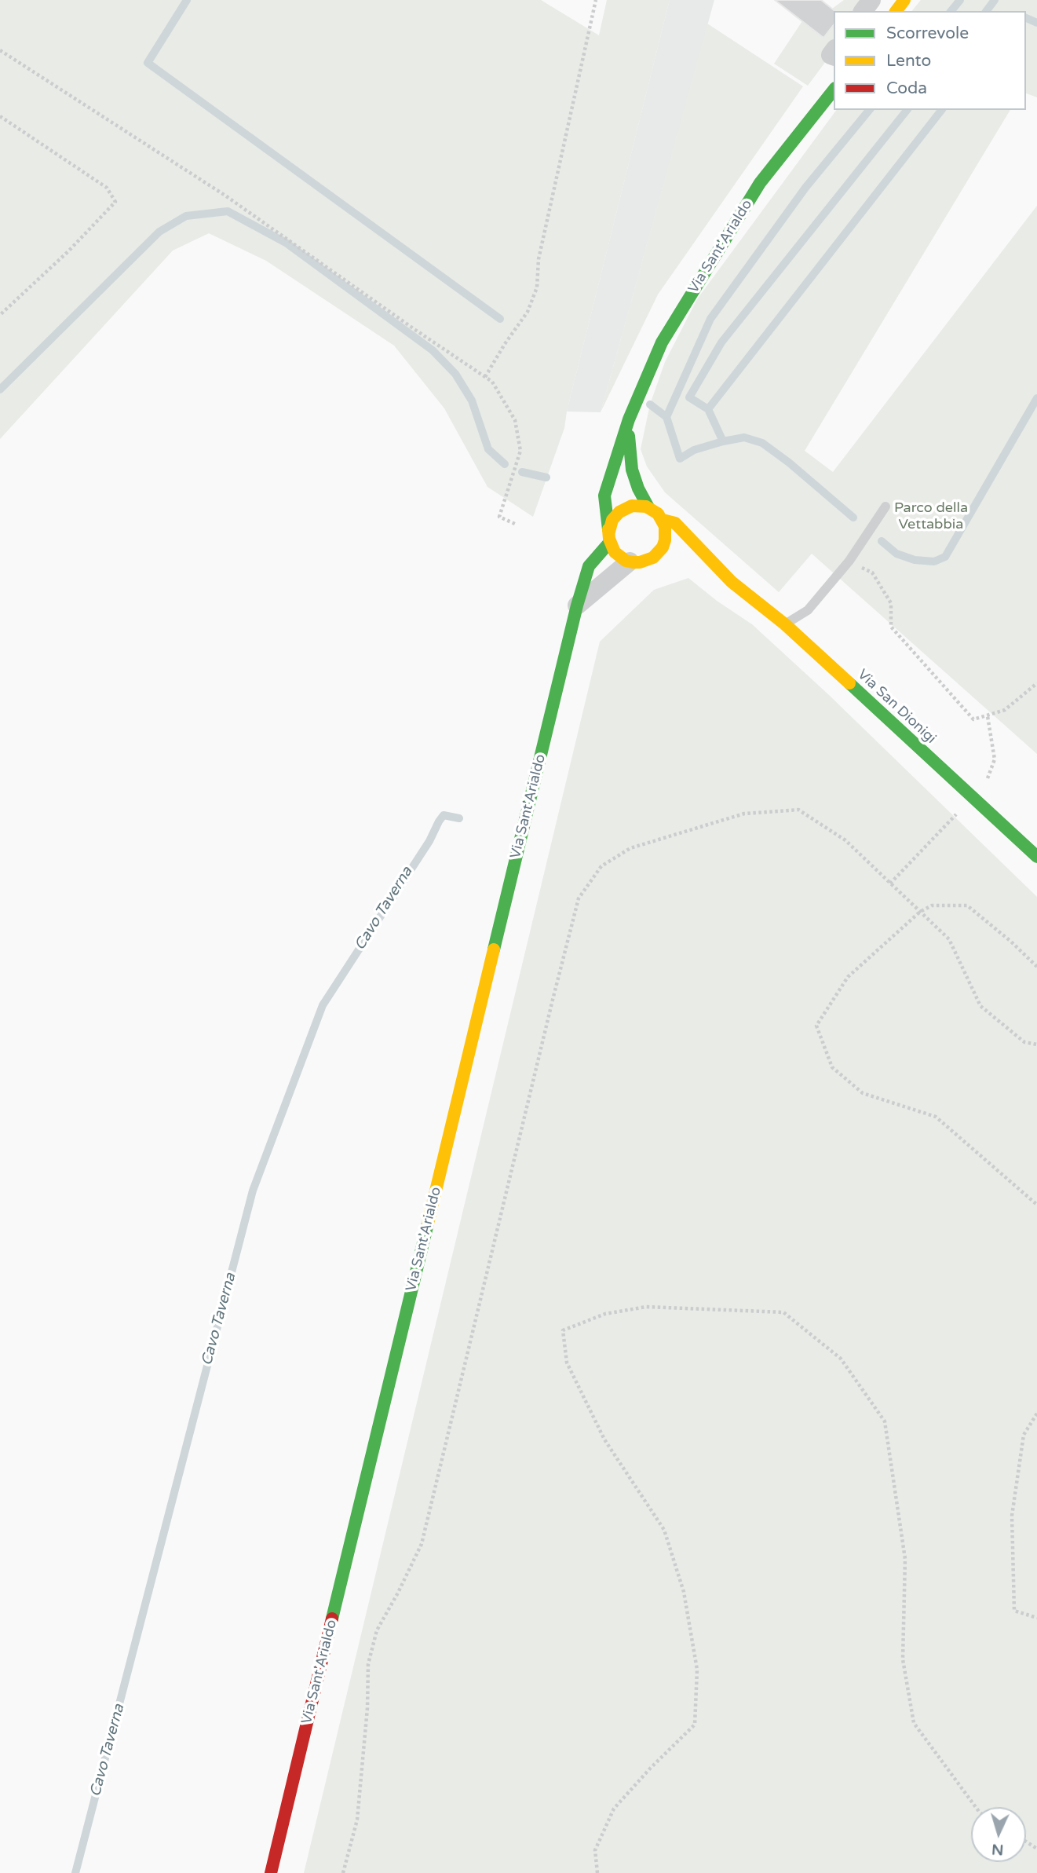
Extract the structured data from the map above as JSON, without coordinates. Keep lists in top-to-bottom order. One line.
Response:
{"streets":{"street":["Via Sant'Arialdo","Via San Dionigi"]},"crossings":[["Via Sant'Arialdo","Via San Dionigi"]],"water":["Cavo Taverna"],"parks":["Parco della Vettabbia"],"legend":["Scorrevole","Lento","Coda"],"north":"bottom"}
